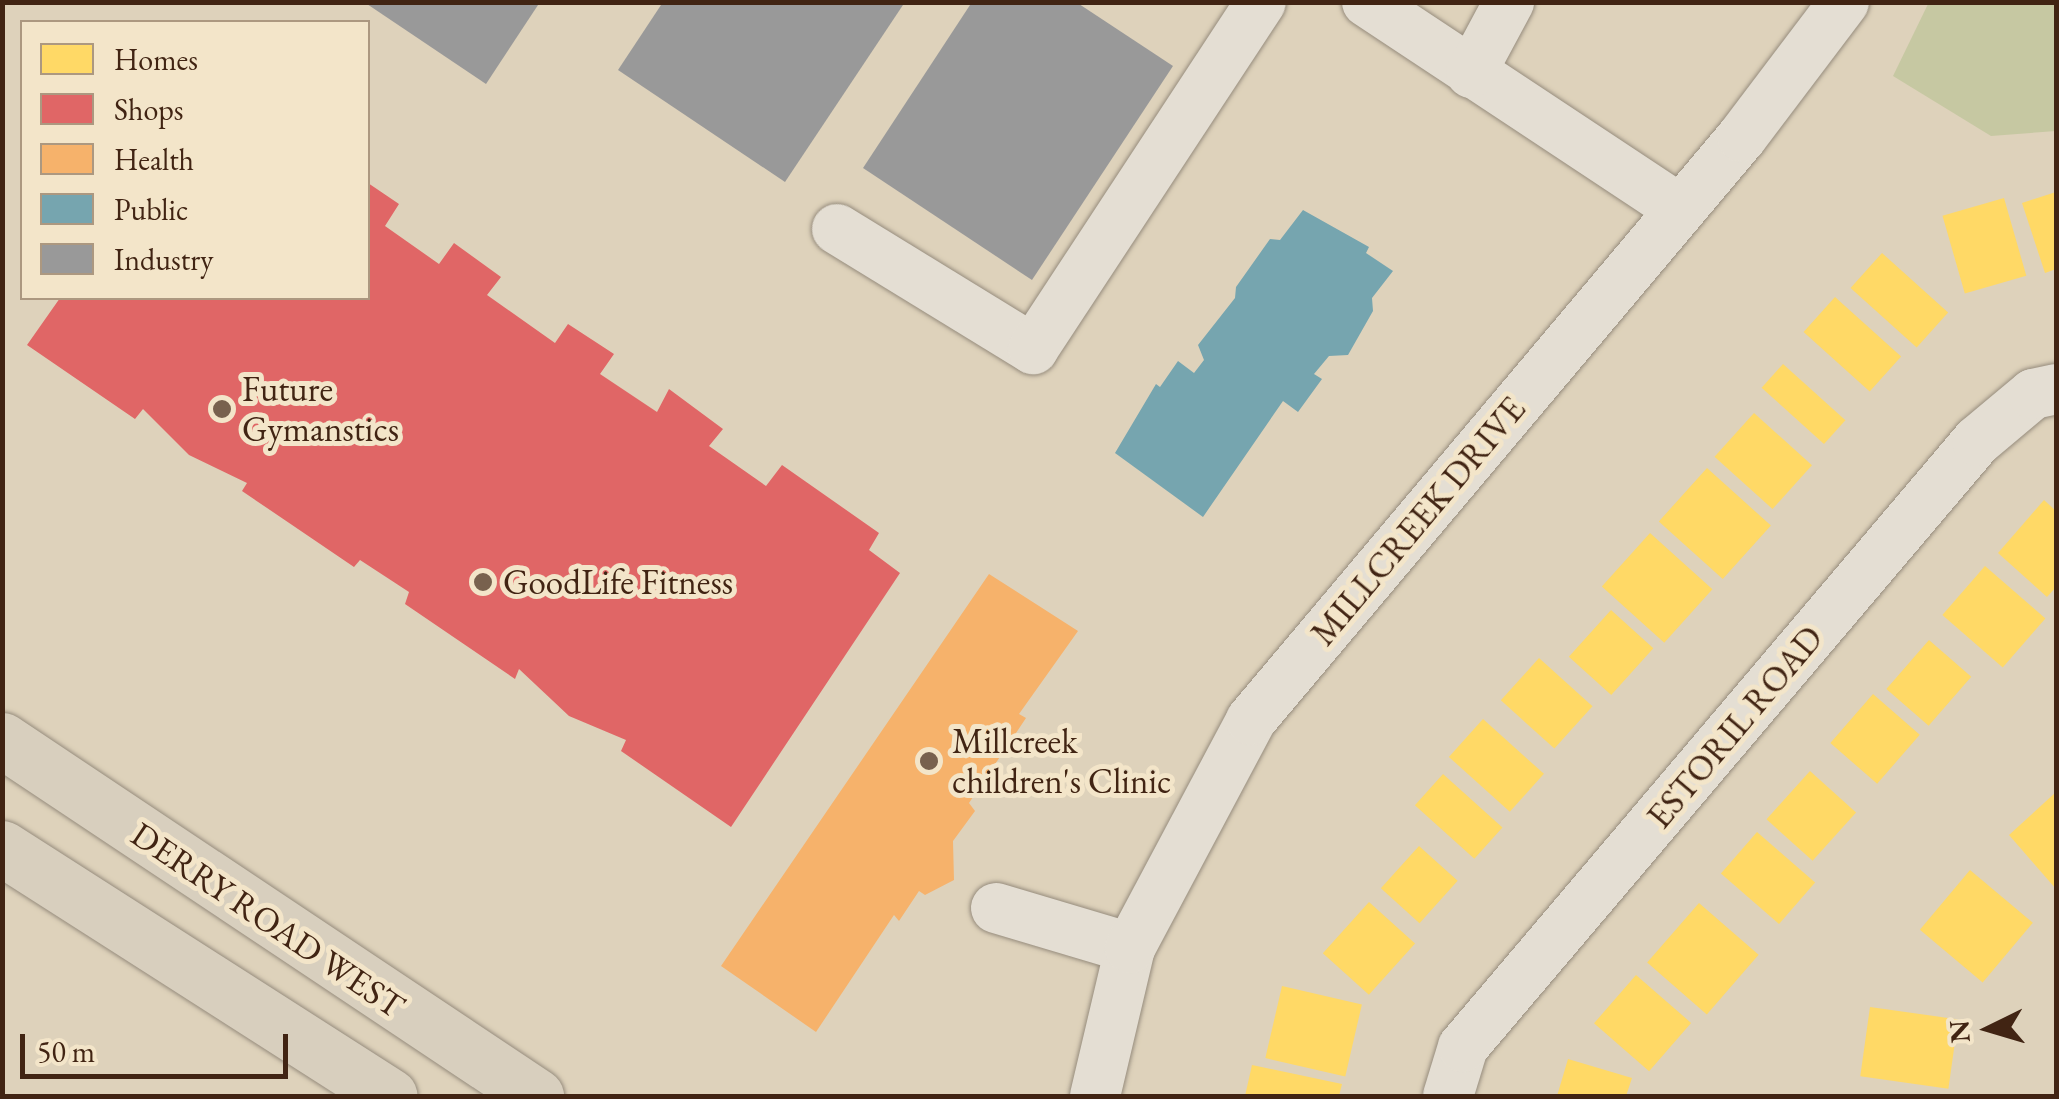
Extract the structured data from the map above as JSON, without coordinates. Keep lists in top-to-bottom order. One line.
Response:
{"streets":{"main road":["DERRY ROAD WEST"],"street":["MILLCREEK DRIVE","ESTORIL ROAD"]},"places":["Future Gymanstics","GoodLife Fitness","Millcreek children's Clinic"],"legend":["Homes","Shops","Health","Public","Industry"],"scale_bar":"50 m","north":"left"}
